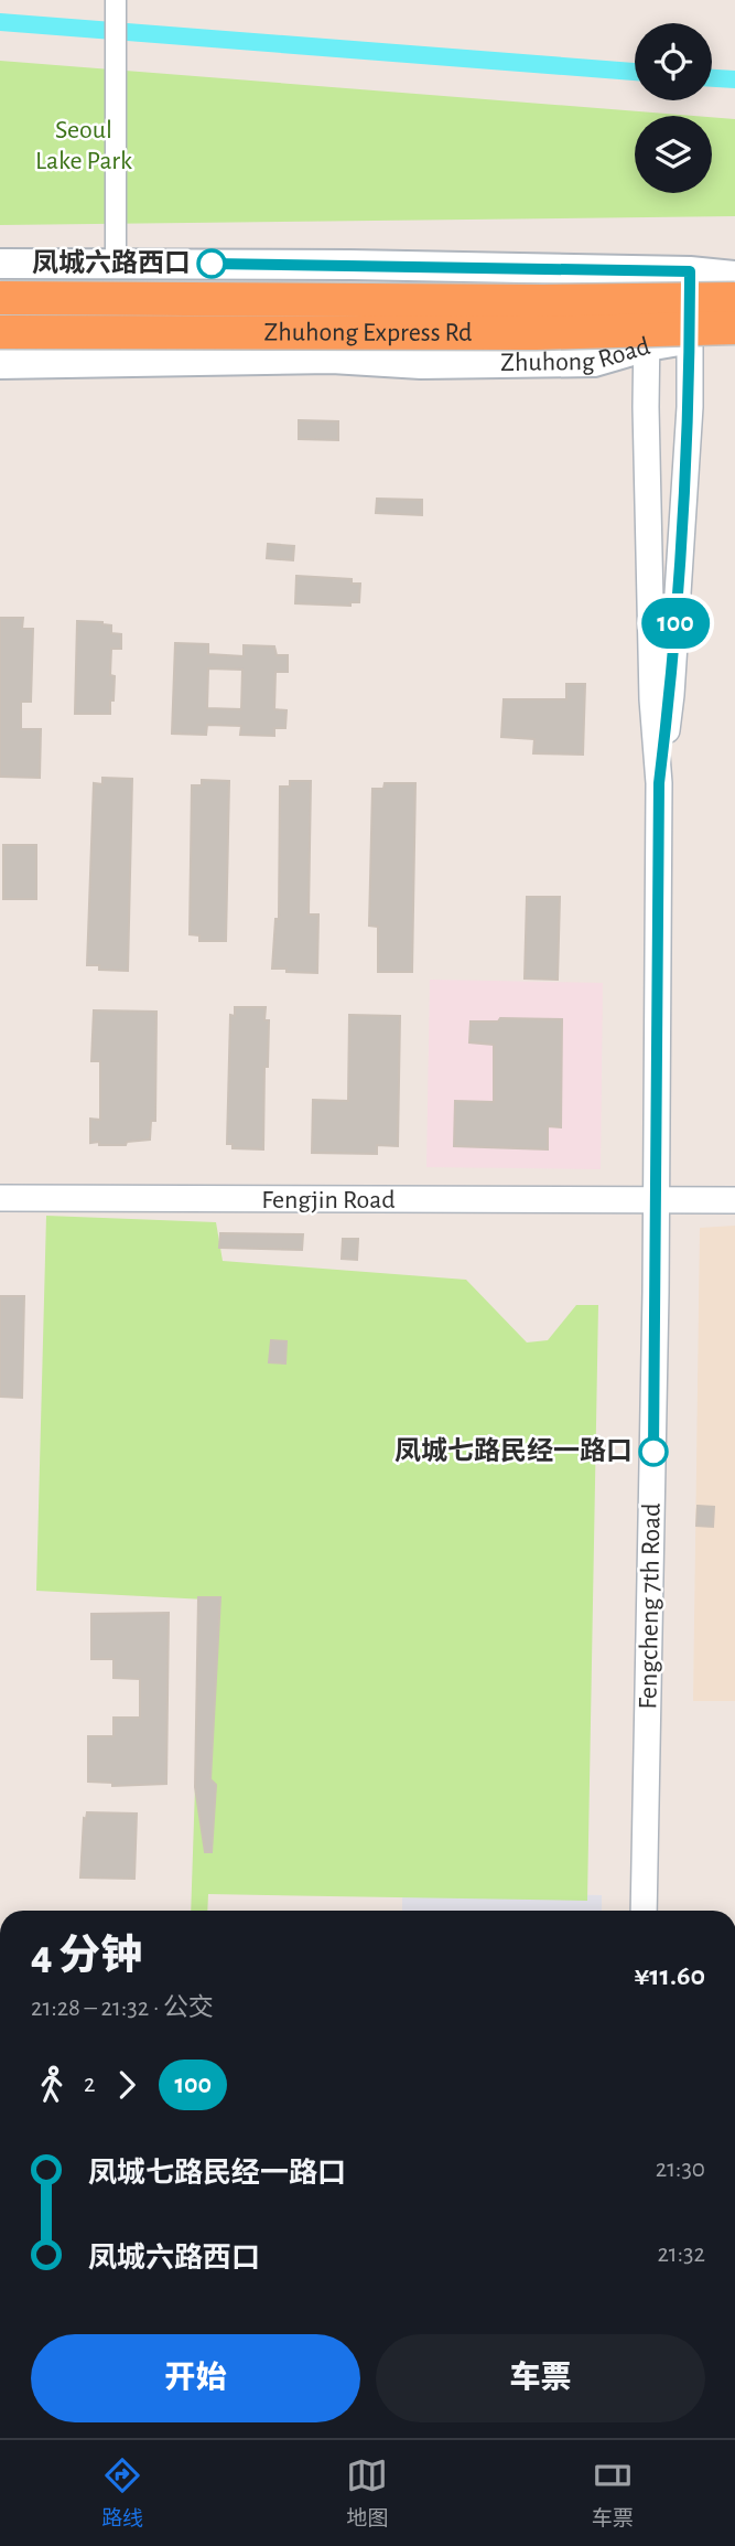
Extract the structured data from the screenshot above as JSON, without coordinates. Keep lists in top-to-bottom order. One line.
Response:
{"streets":{"highway":["Zhuhong Express Rd"],"main road":["Zhuhong Road"],"street":["Fengjin Road","Fengcheng 7th Road"]},"crossings":[["Zhuhong Road","Fengcheng 7th Road"],["Fengjin Road","Fengcheng 7th Road"]],"parks":["Seoul Lake Park"],"places":["凤城六路西口","凤城七路民经一路口"],"lines":["bus line 100"],"page":{"on_map":"100","heading":["4 分钟","21:28 – 21:32 · 公交","¥11.60"],"legs":["2","100"],"list":[{"name":"凤城七路民经一路口","value":"21:30"},{"name":"凤城六路西口","value":"21:32"}],"buttons":["开始","车票"],"tabs":["路线","地图","车票"]}}
